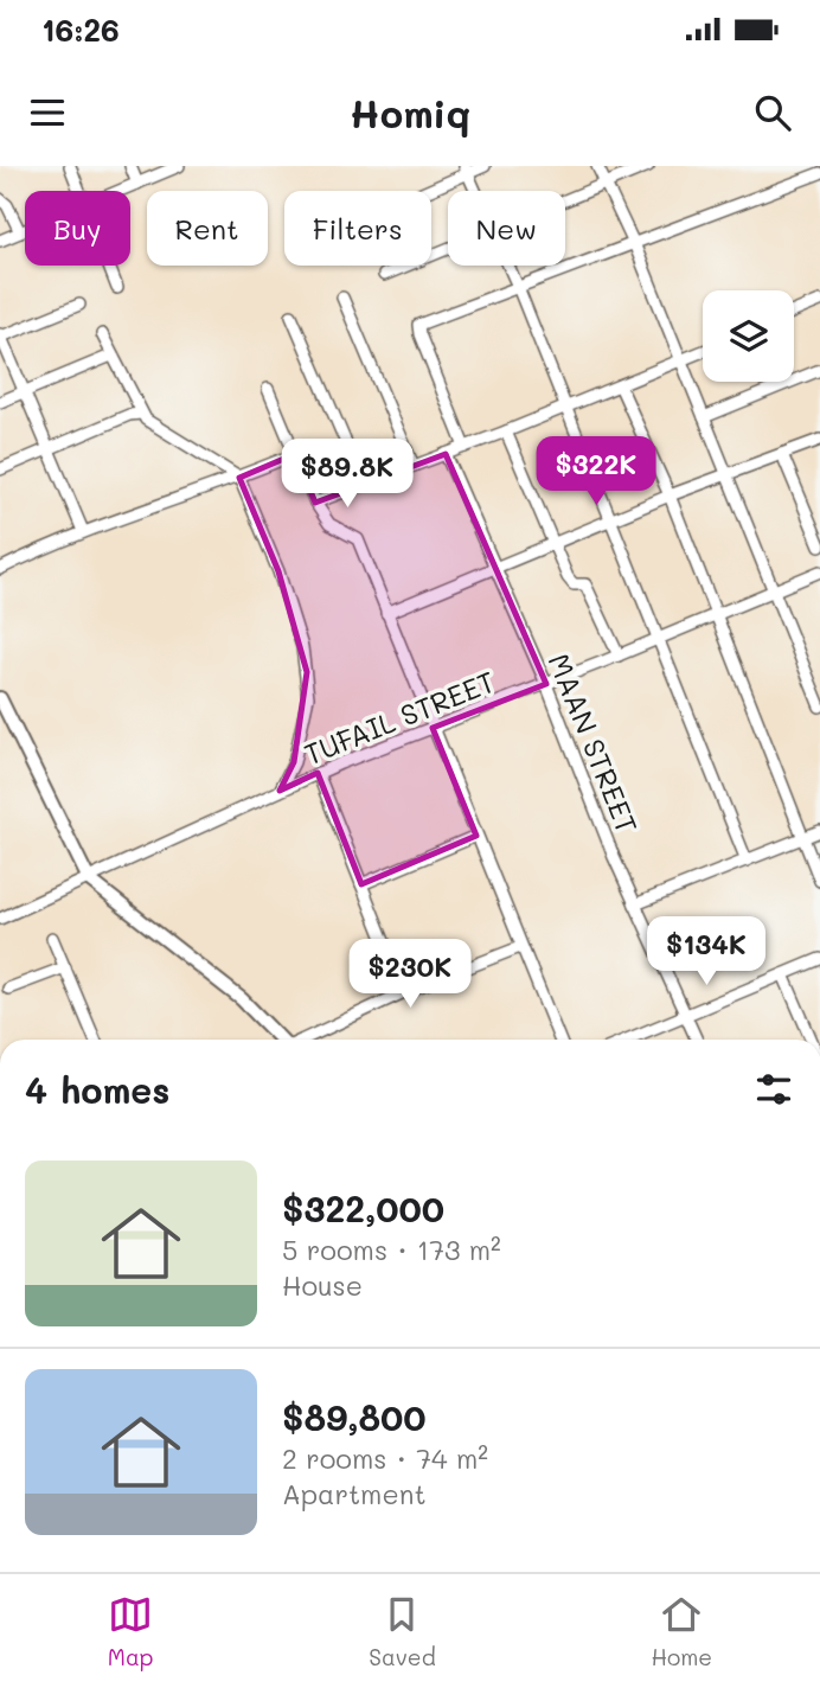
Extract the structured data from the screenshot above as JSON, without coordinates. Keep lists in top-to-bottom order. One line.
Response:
{"streets":{"street":["TUFAIL STREET","MAAN STREET"]},"crossings":[["TUFAIL STREET","MAAN STREET"]],"page":{"status":"16:26","header":"Homiq","chip":["Buy","Rent","Filters","New"],"price":["$322K","$89.8K","$134K","$230K"],"heading":"4 homes","list":[{"name":"$322,000","note":"5 rooms · 173 m² · House"},{"name":"$89,800","note":"2 rooms · 74 m² · Apartment"}],"tabs":["Map","Saved","Home"]}}
